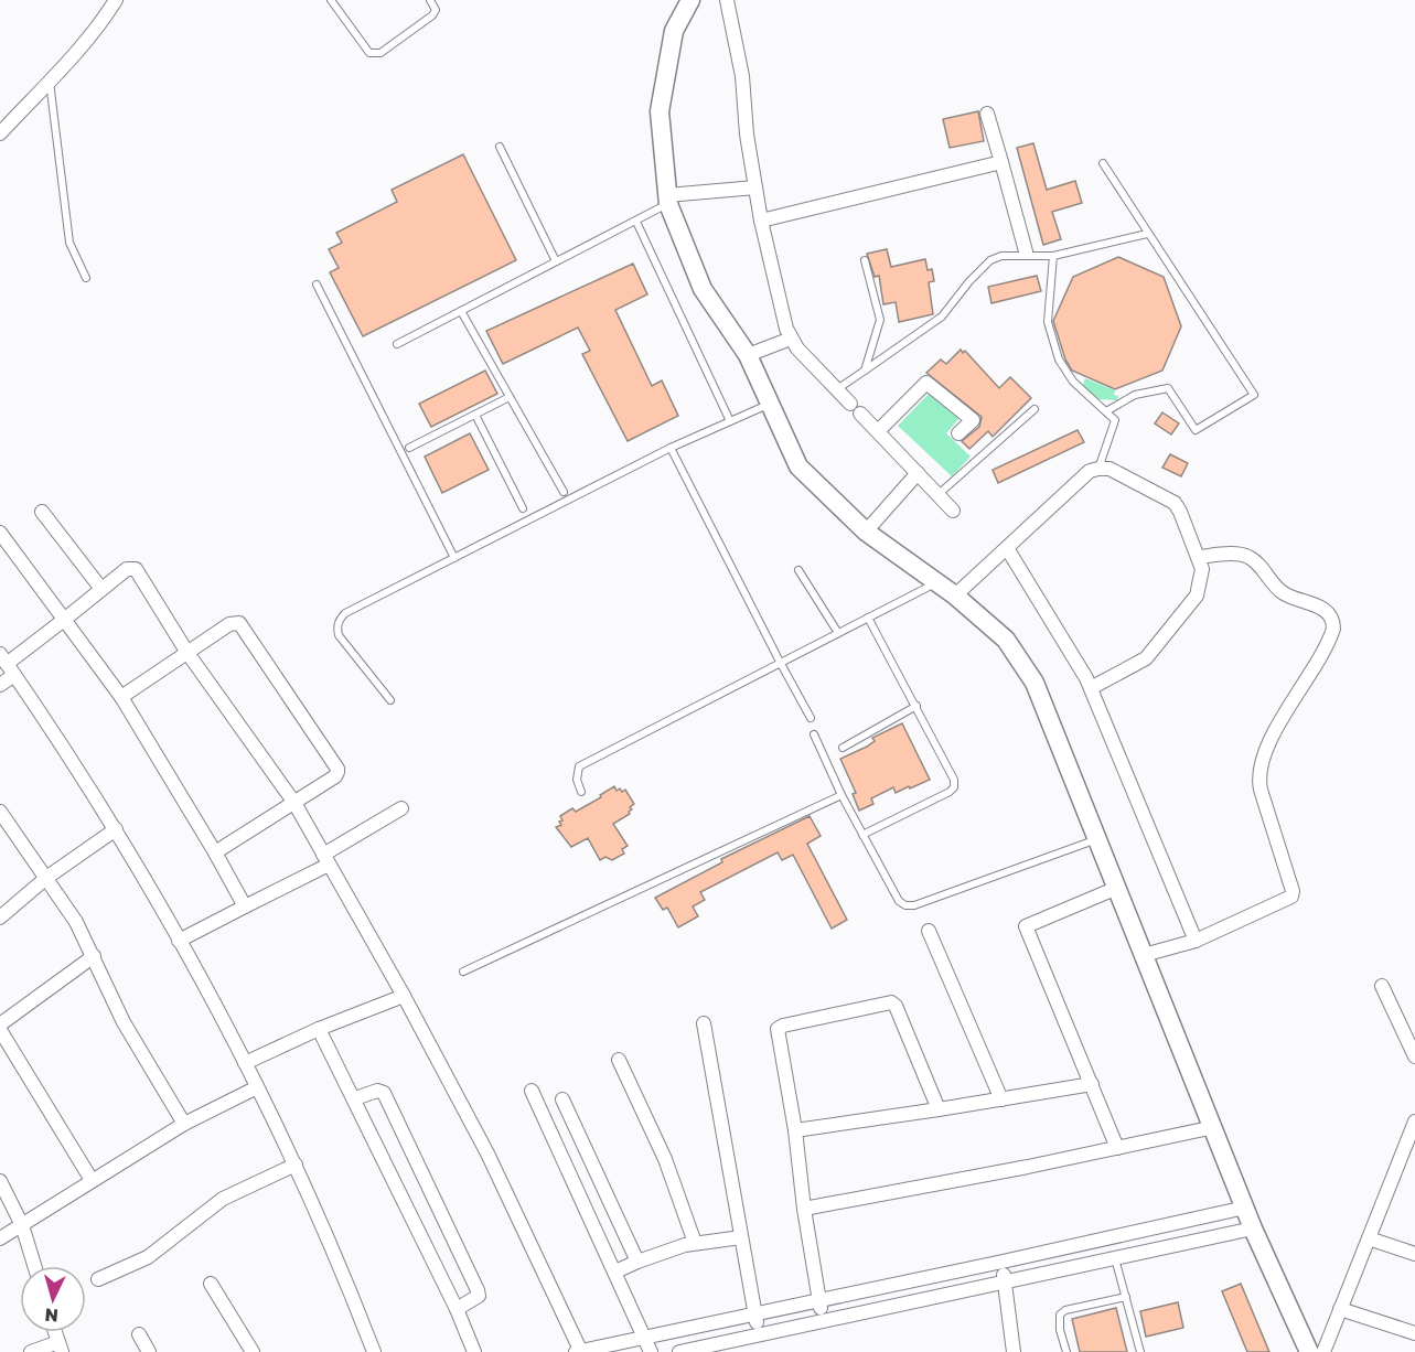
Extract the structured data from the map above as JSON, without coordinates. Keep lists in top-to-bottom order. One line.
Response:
{"north":"bottom"}
